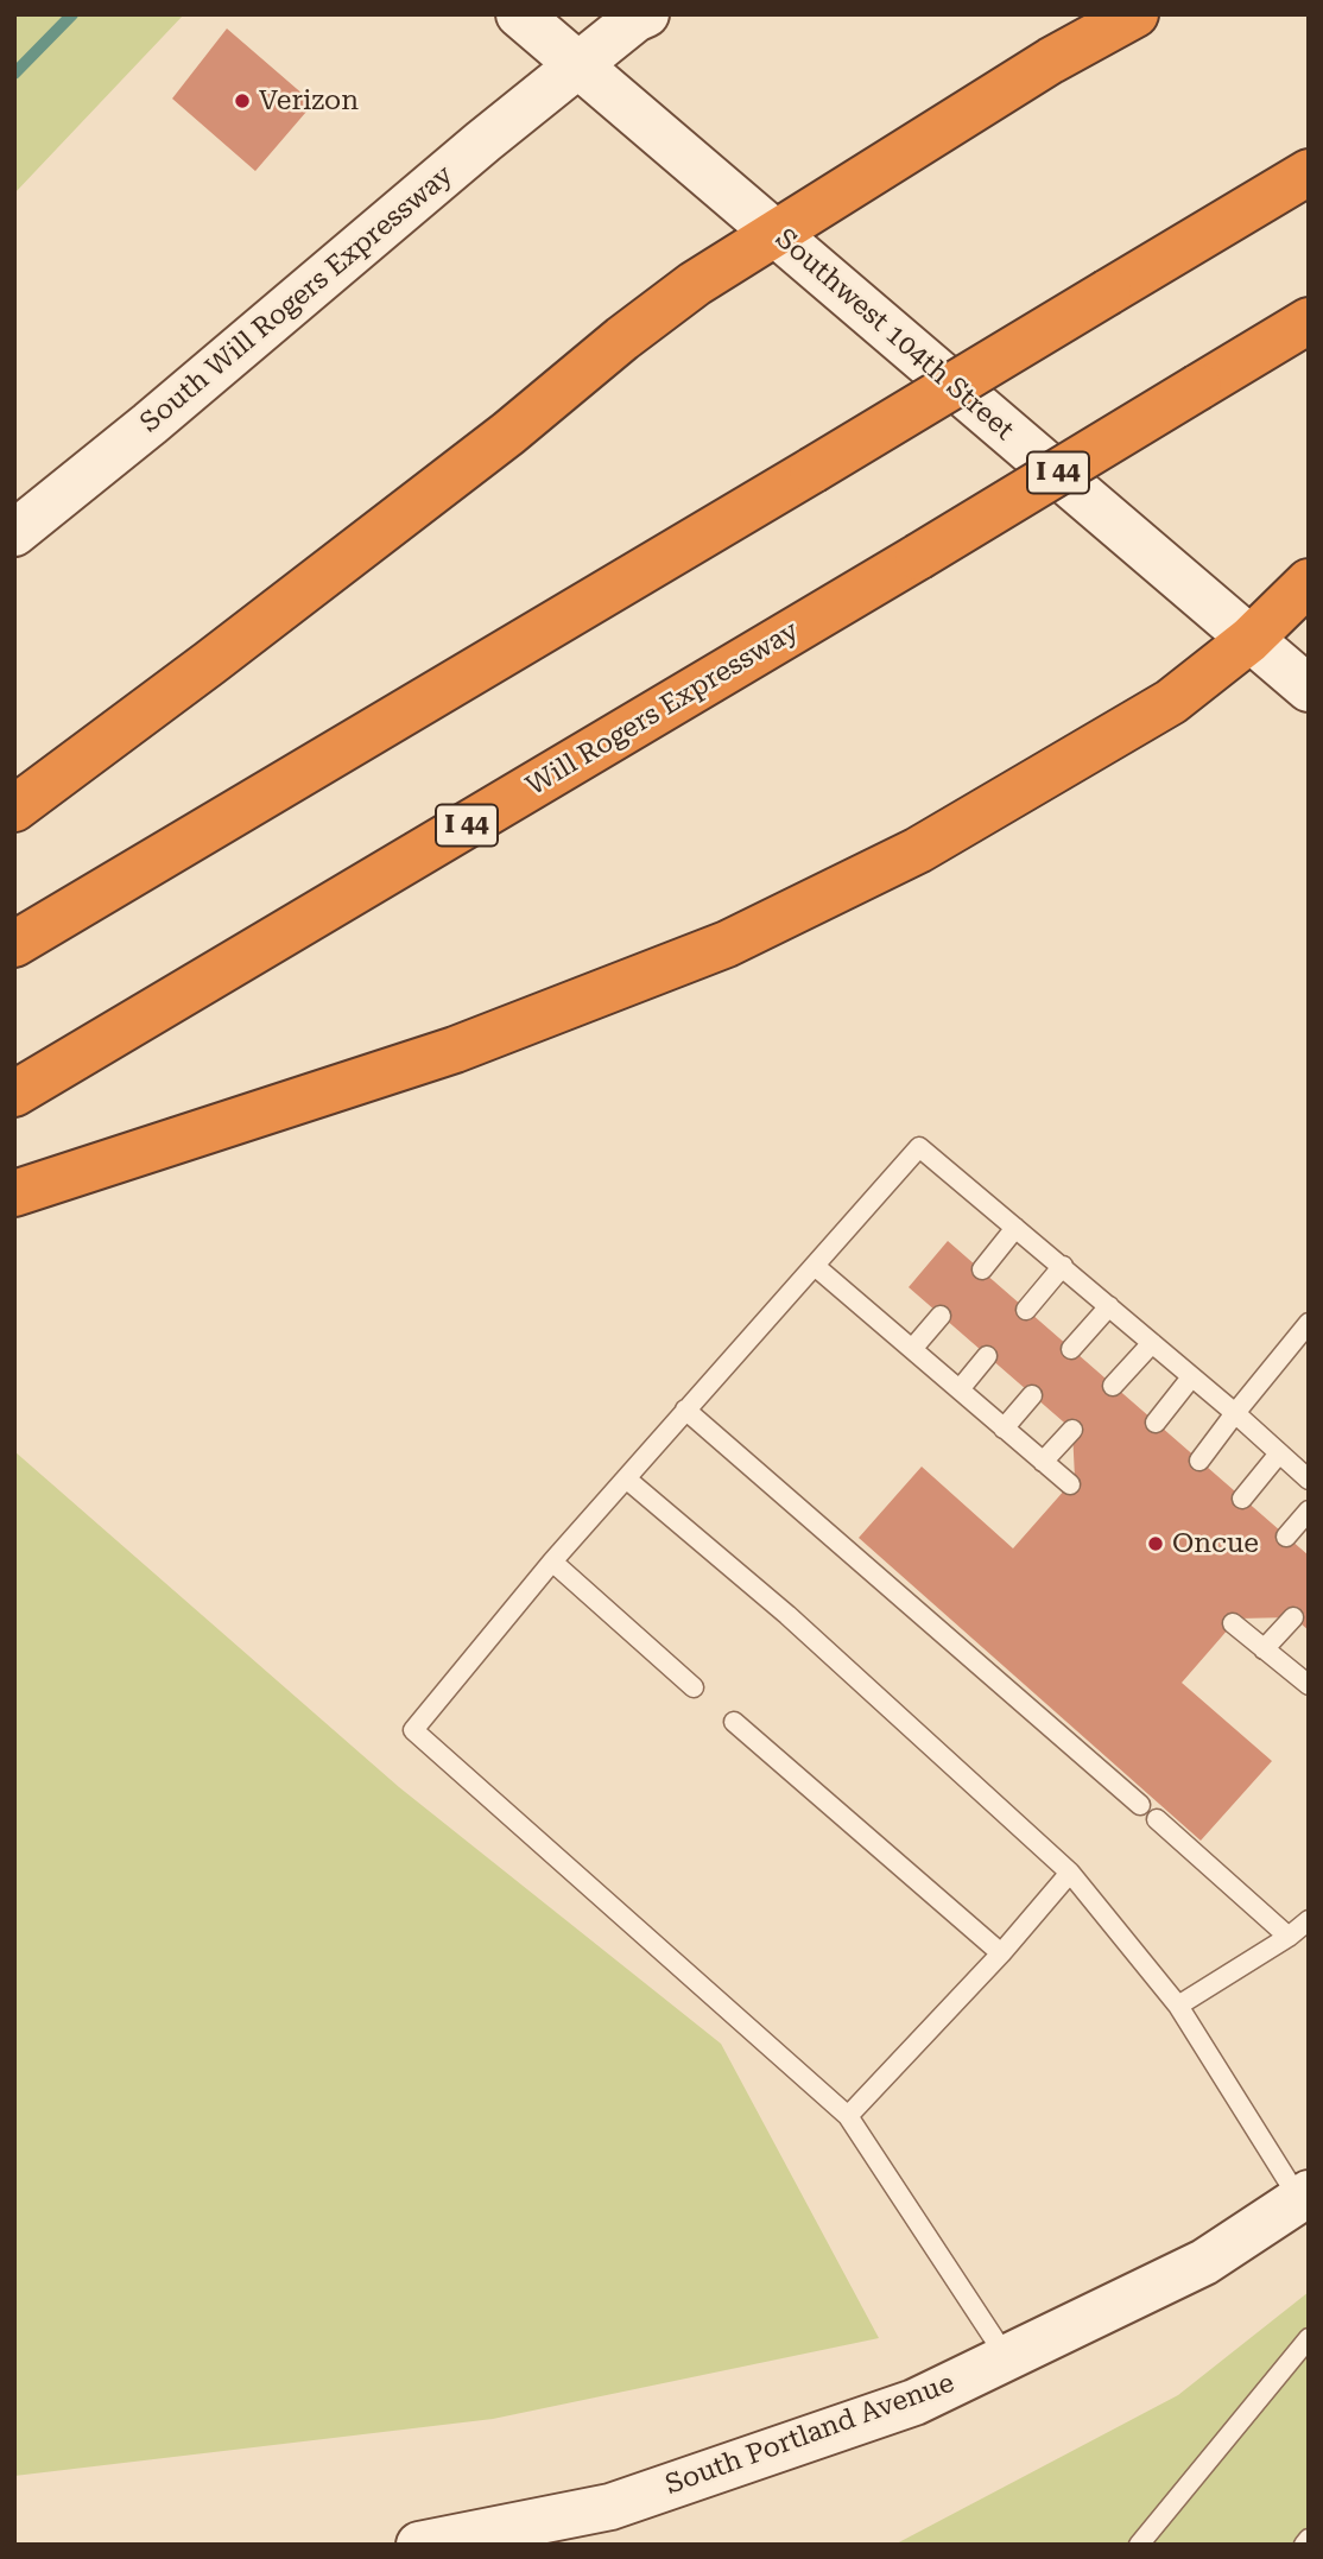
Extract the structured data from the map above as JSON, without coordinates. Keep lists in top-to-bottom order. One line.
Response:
{"streets":{"highway":["I 44","Will Rogers Expressway"],"main road":["South Will Rogers Expressway","Southwest 104th Street","South Portland Avenue"]},"crossings":[["South Will Rogers Expressway","Southwest 104th Street"]],"places":["Verizon","Oncue"]}
